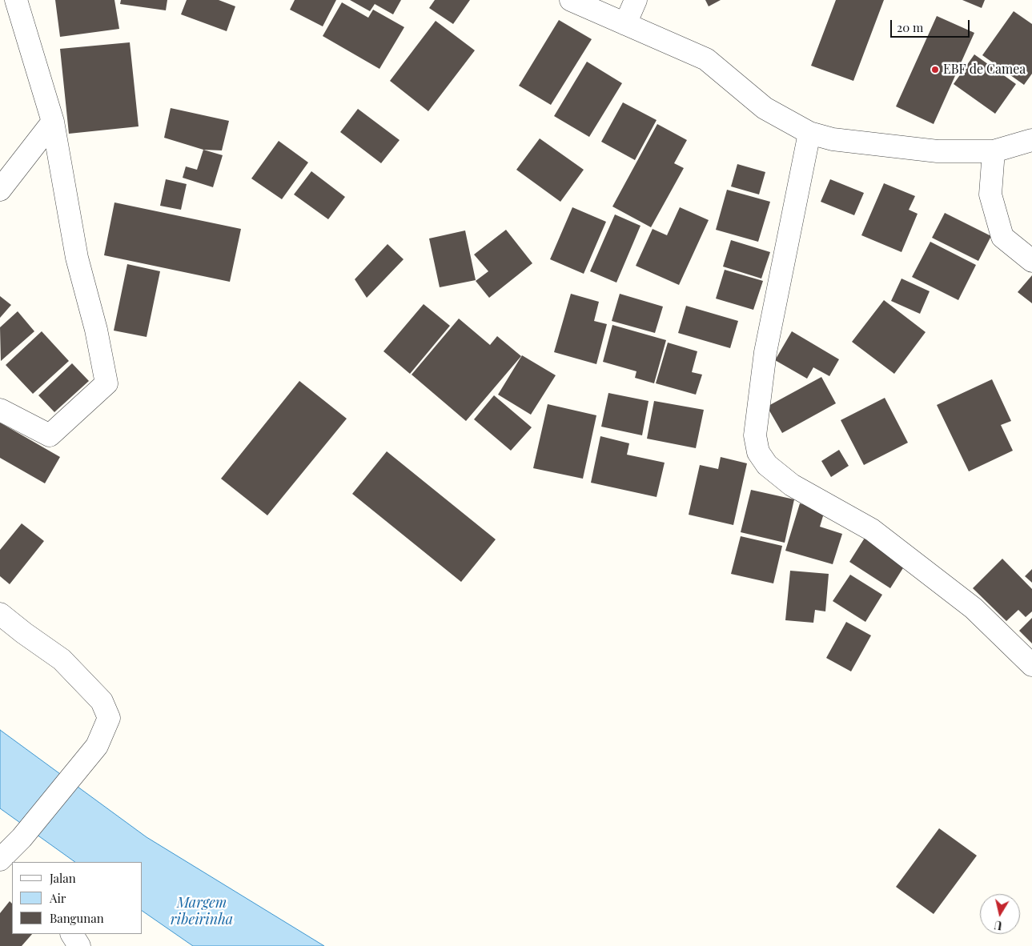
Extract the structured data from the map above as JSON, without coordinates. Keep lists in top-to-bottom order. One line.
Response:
{"water":["Margem ribeirinha"],"places":["EBF de Camea"],"legend":["Jalan","Air","Bangunan"],"scale_bar":"20 m","north":"bottom"}
